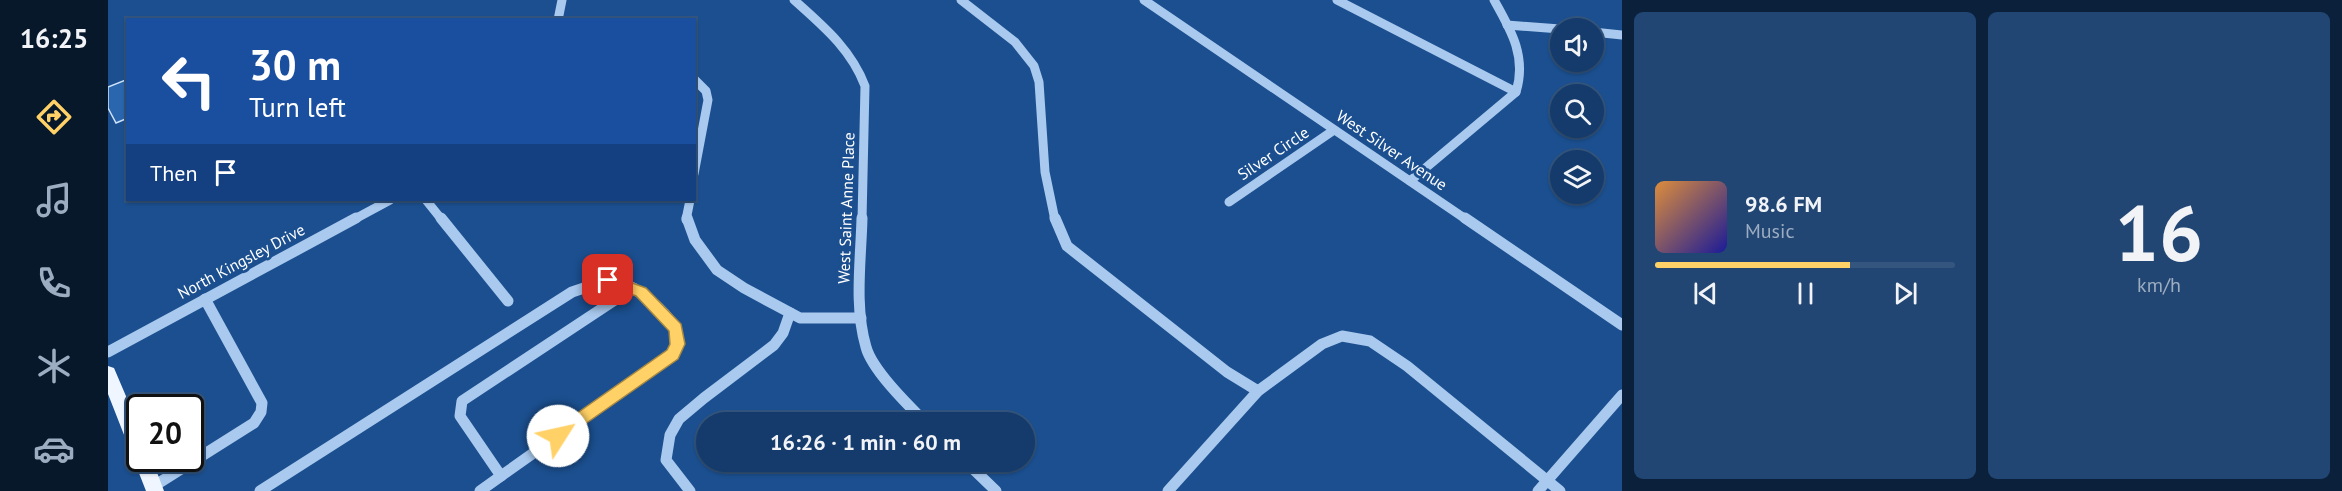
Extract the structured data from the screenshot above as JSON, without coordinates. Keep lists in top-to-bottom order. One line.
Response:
{"streets":{"street":["West Silver Avenue","Silver Circle","West Saint Anne Place","North Kingsley Drive"]},"crossings":[["West Silver Avenue","Silver Circle"]],"page":{"tabs":"16:25","tile":["16","km/h"],"turn":["30 m","Turn left"],"then":"Then","song":["98.6 FM","Music"],"limit":"20","trip":"16:26 · 1 min · 60 m"}}
